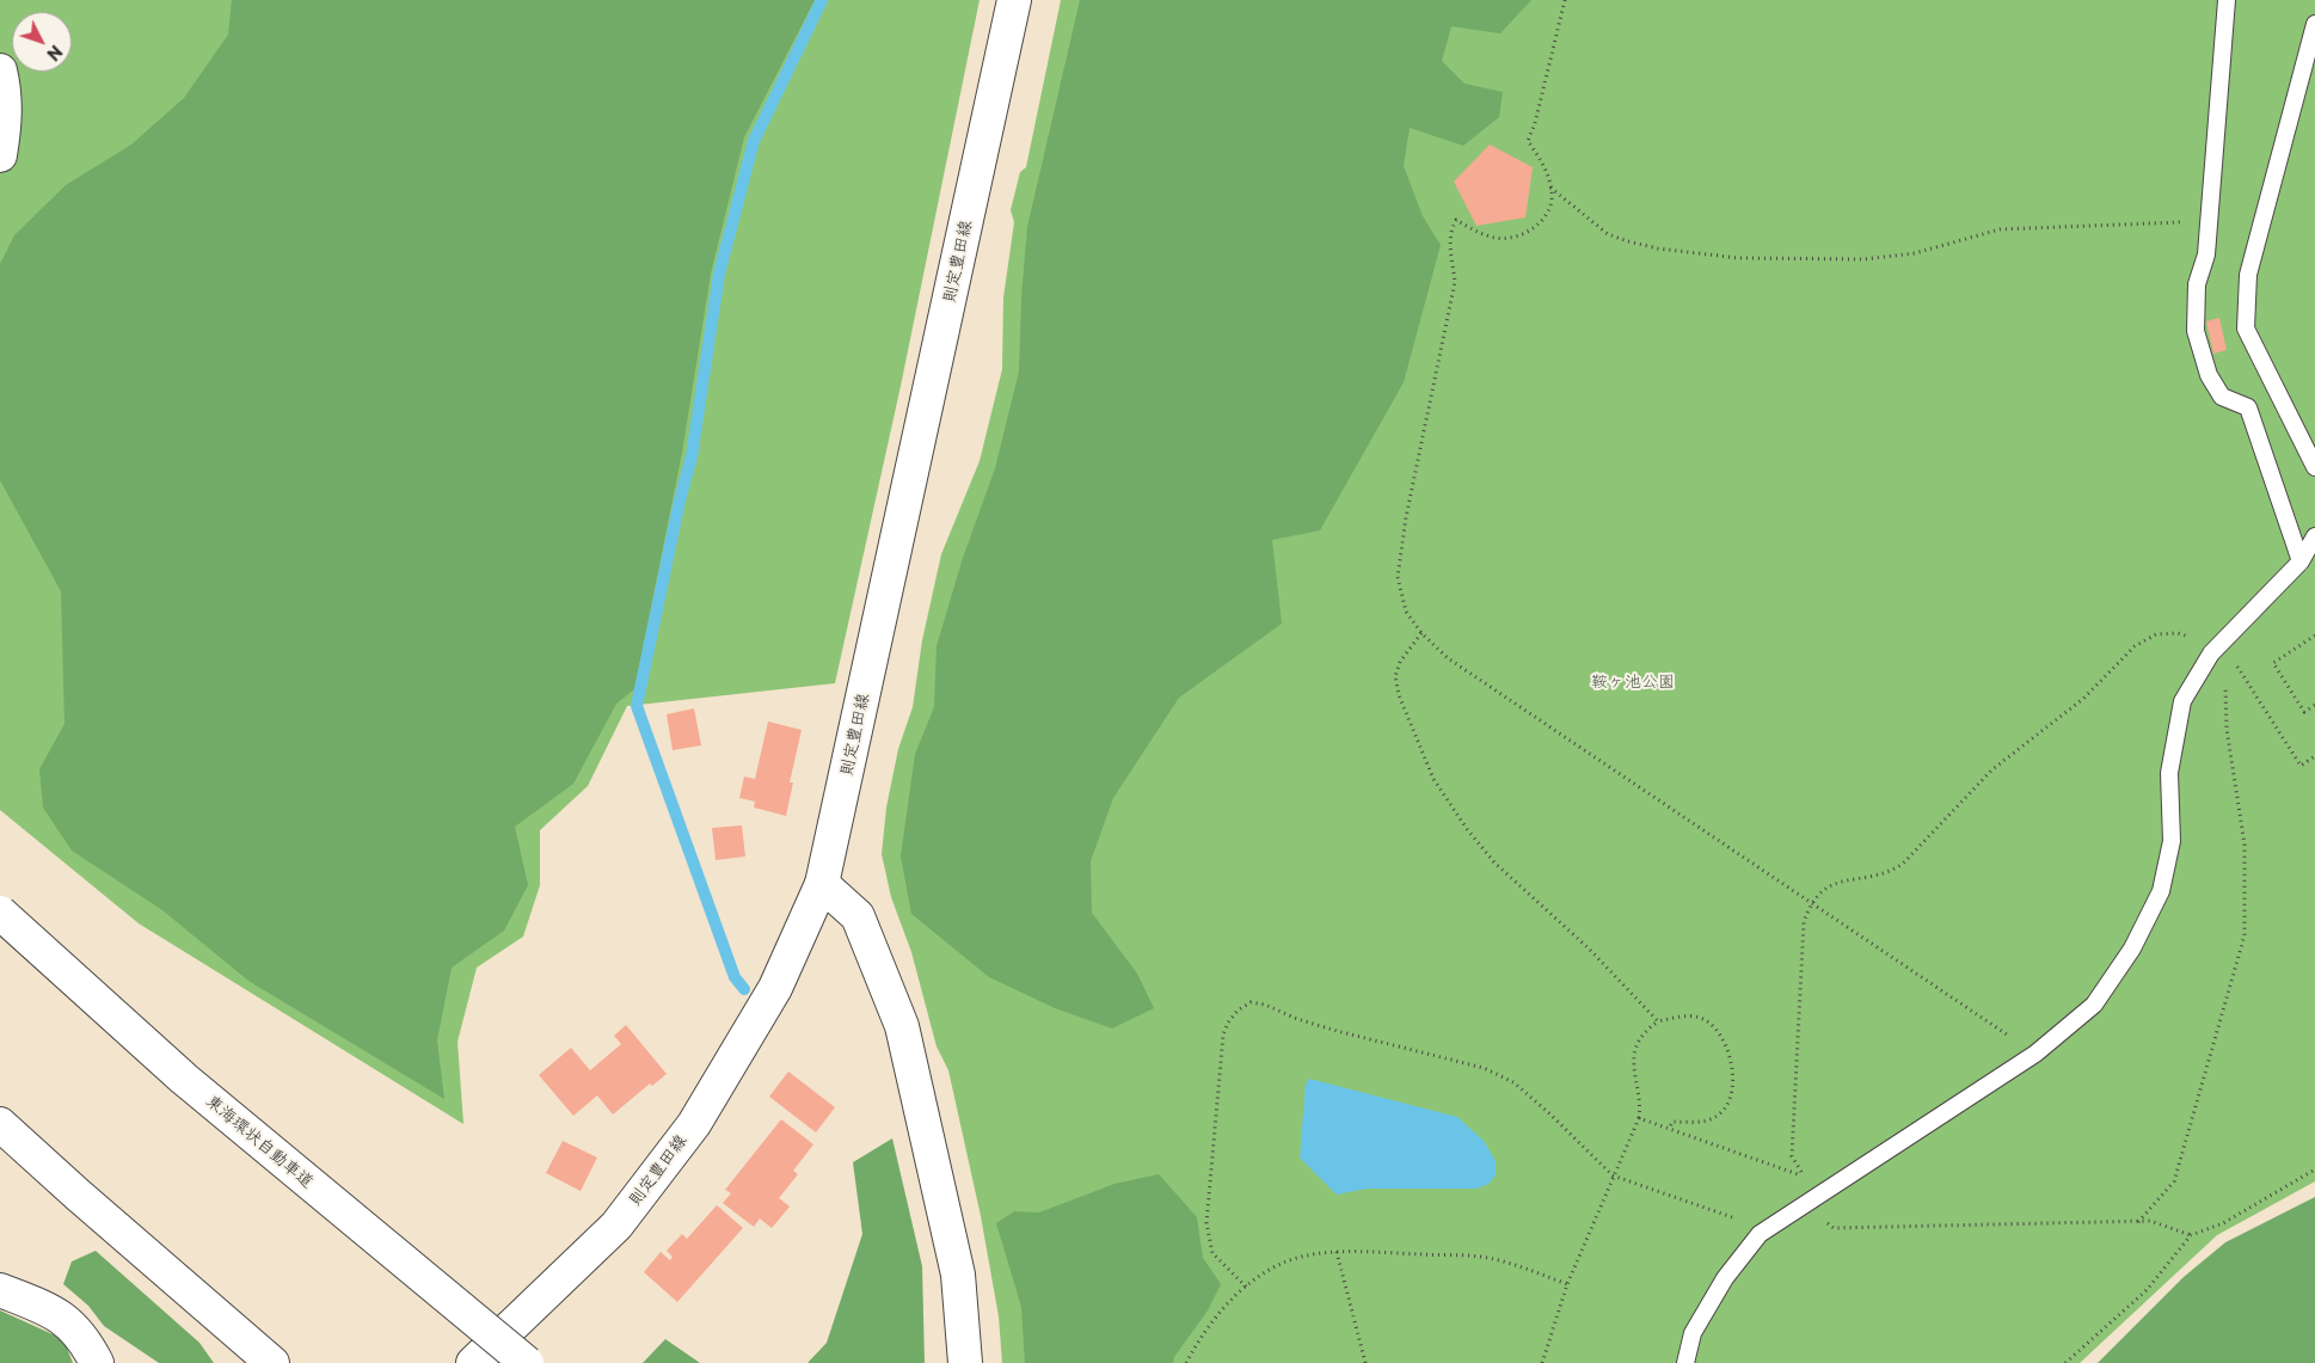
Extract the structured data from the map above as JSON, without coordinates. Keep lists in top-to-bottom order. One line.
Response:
{"streets":{"main road":["則定豊田線","東海環状自動車道"]},"parks":["鞍ヶ池公園"],"north":"bottom right"}
